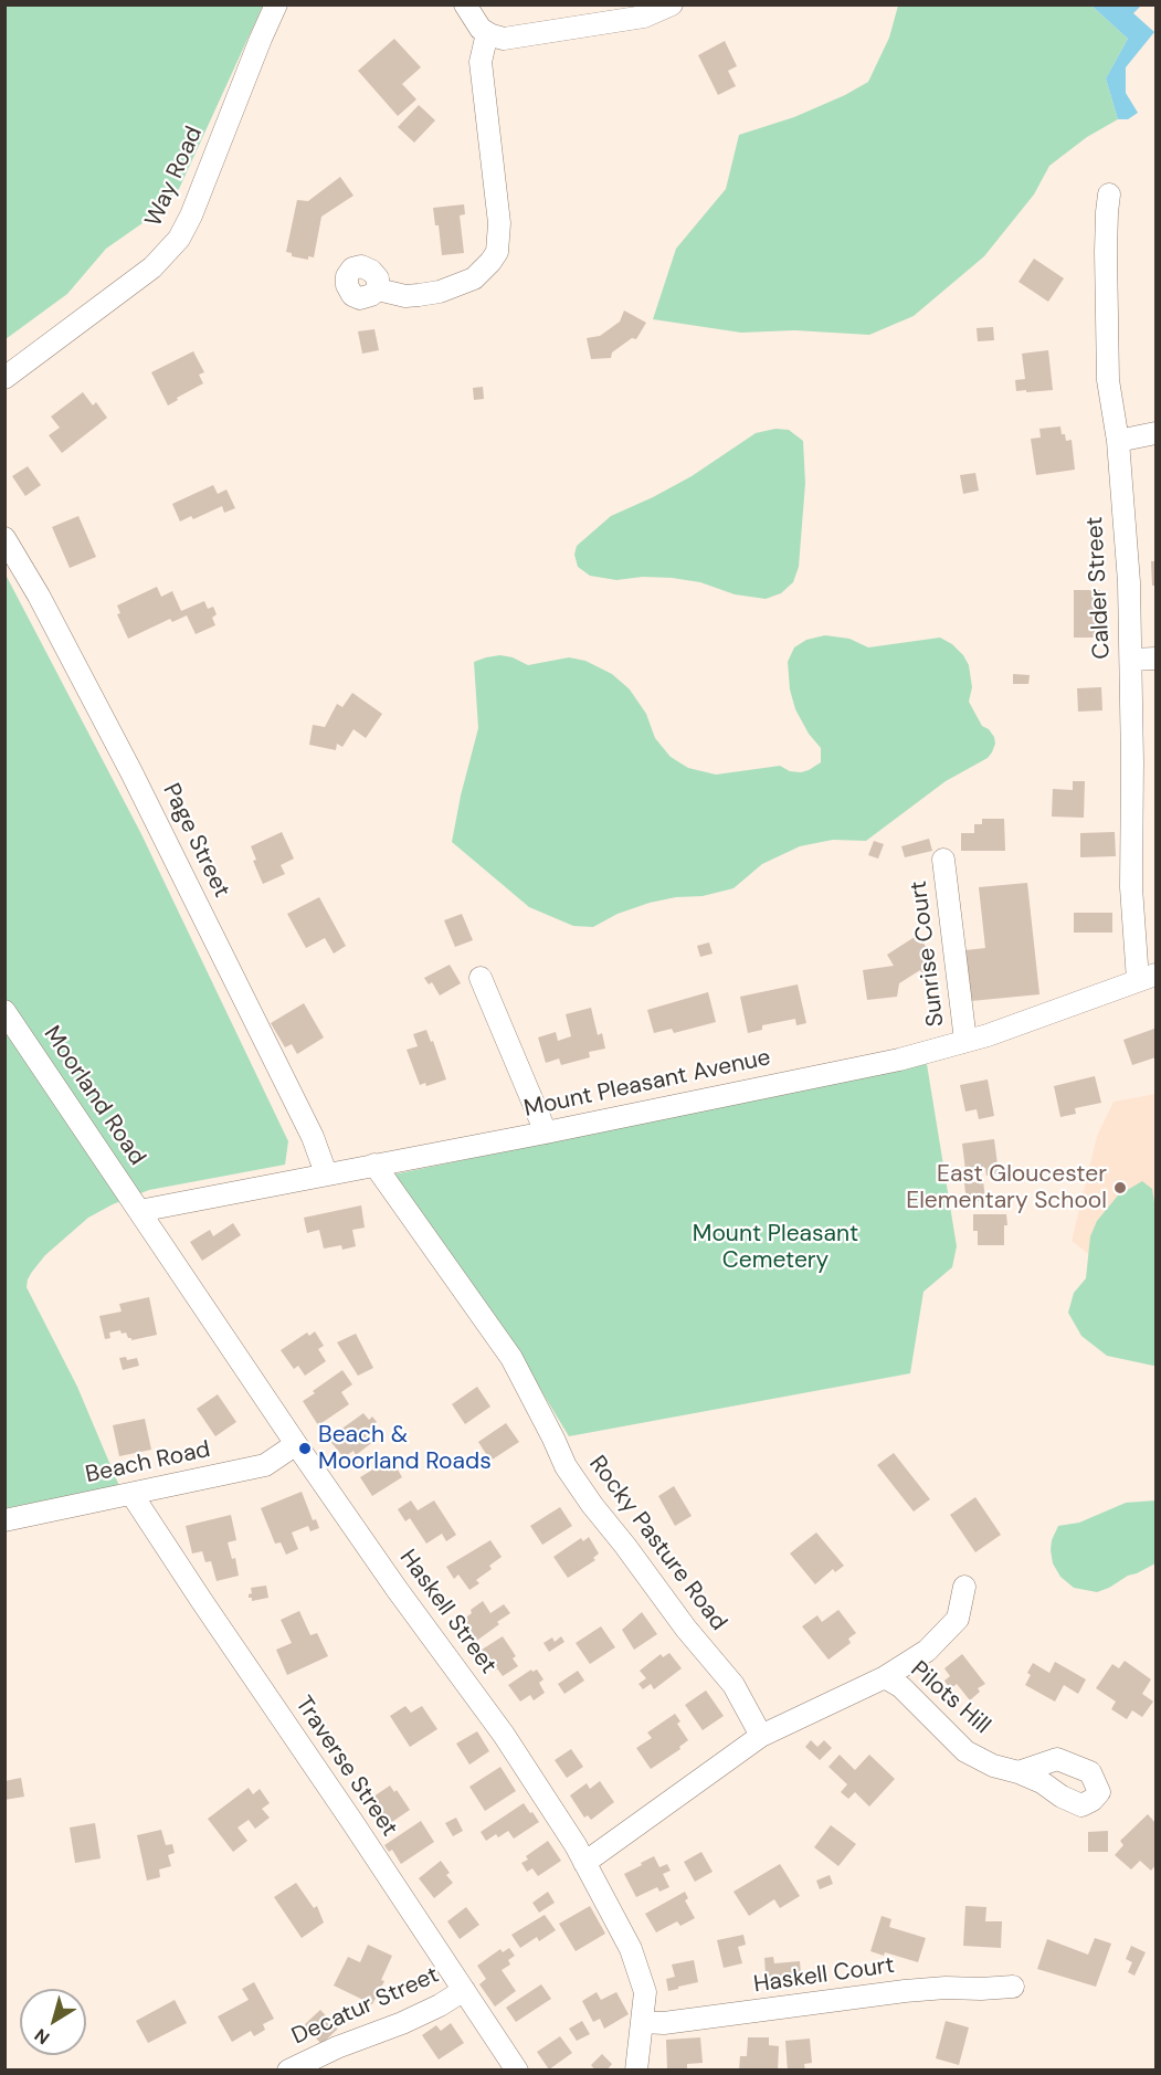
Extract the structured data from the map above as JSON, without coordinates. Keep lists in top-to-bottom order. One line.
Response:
{"streets":{"street":["Way Road","Calder Street","Page Street","Sunrise Court","Mount Pleasant Avenue","Moorland Road","Beach Road","Rocky Pasture Road","Haskell Street","Pilots Hill","Traverse Street","Haskell Court","Decatur Street"]},"crossings":[["Calder Street","Mount Pleasant Avenue"],["Page Street","Mount Pleasant Avenue"],["Sunrise Court","Mount Pleasant Avenue"],["Mount Pleasant Avenue","Moorland Road"],["Mount Pleasant Avenue","Rocky Pasture Road"],["Mount Pleasant Avenue","Haskell Street"],["Moorland Road","Haskell Street"],["Beach Road","Haskell Street"],["Beach Road","Traverse Street"],["Rocky Pasture Road","Pilots Hill"],["Haskell Street","Haskell Court"],["Traverse Street","Decatur Street"]],"parks":["Mount Pleasant Cemetery"],"places":["East Gloucester Elementary School","Beach & Moorland Roads"],"north":"bottom left"}
